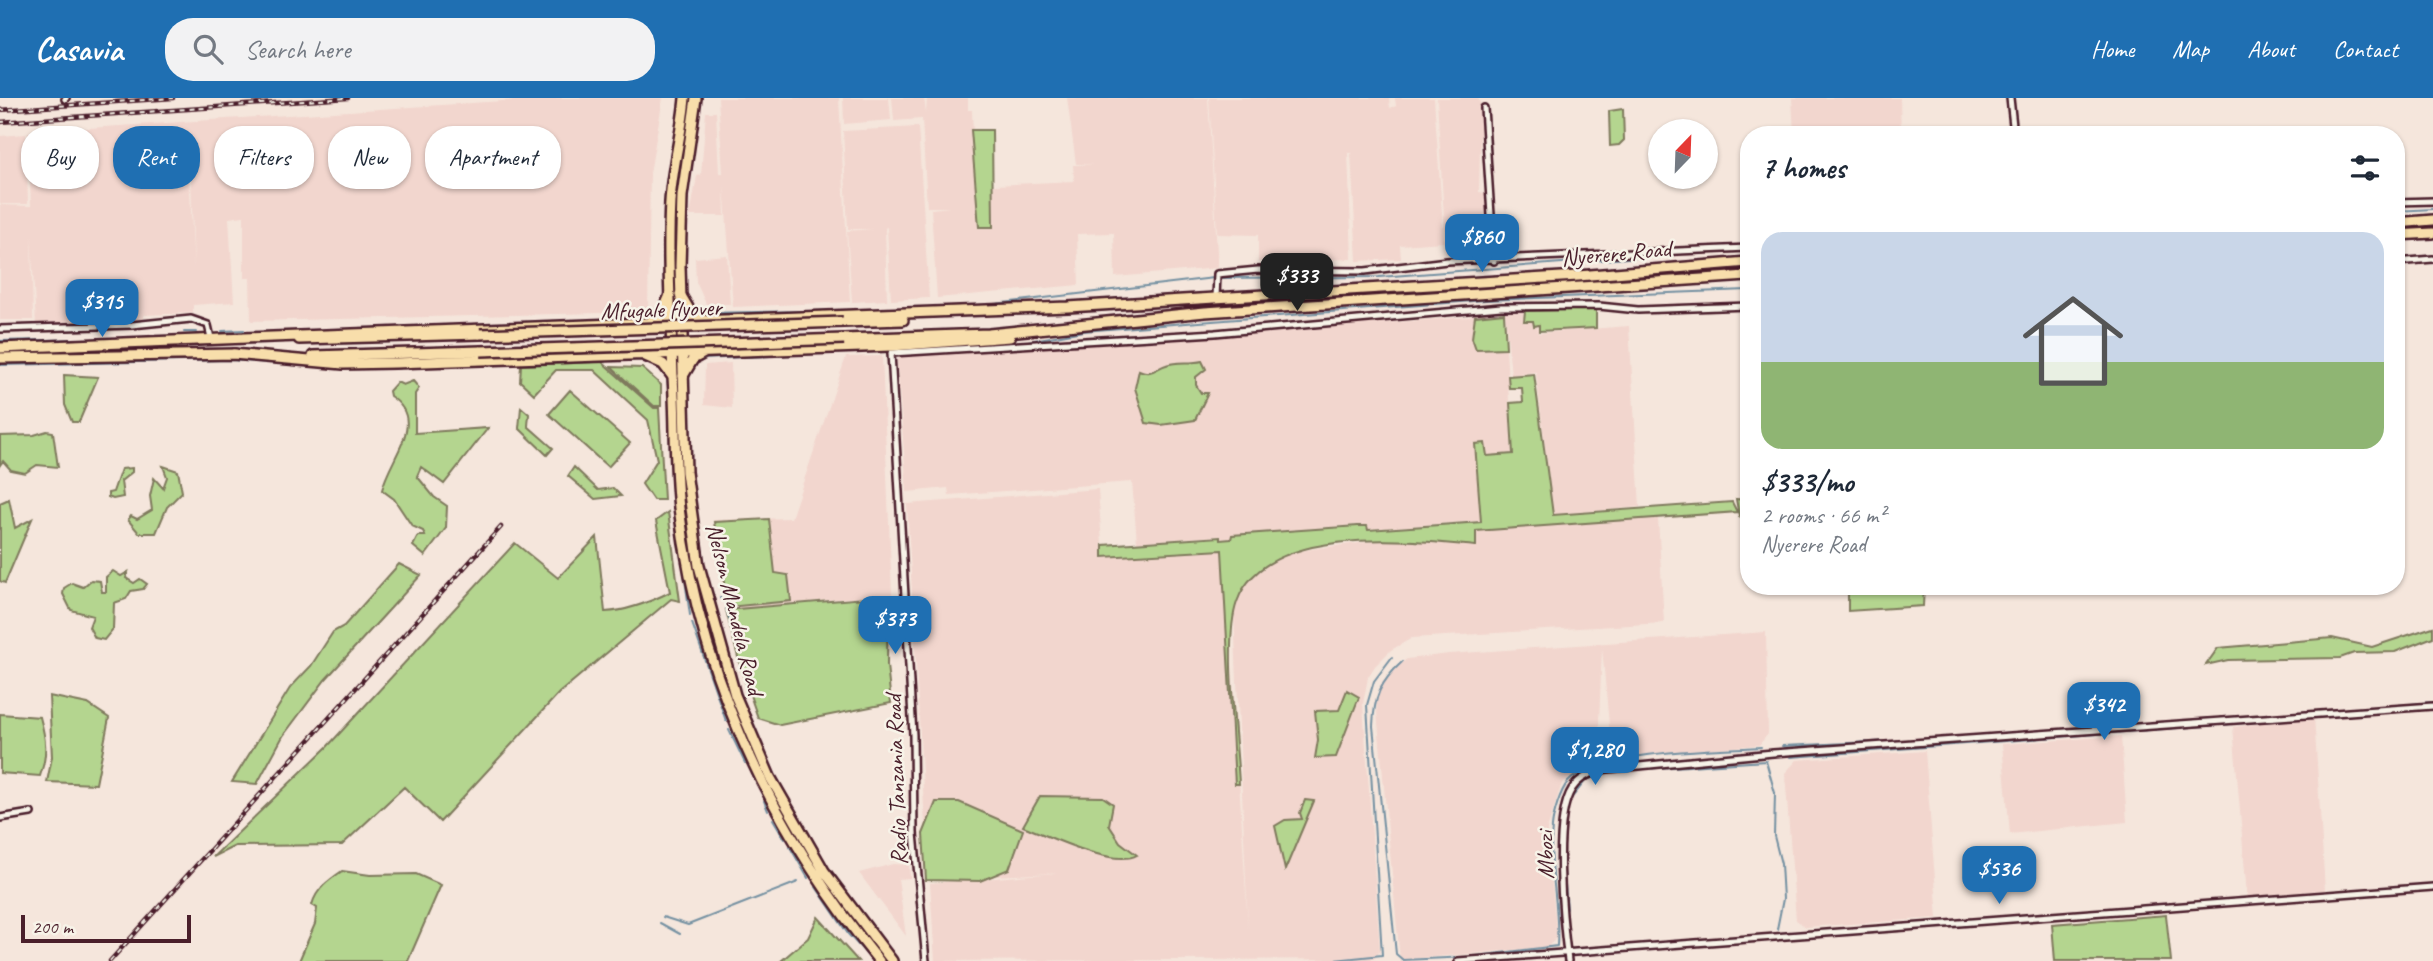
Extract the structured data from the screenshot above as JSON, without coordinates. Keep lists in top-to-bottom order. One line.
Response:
{"streets":{"main road":["Nyerere Road","Mfugale flyover","Nelson Mandela Road"],"street":["Radio Tanzania Road","Mbozi"]},"crossings":[["Nyerere Road","Mfugale flyover"]],"scale_bar":"200 m","north":"top right","page":{"header":"Casavia","search":"Search here","nav":["Home","Map","About","Contact"],"chip":["Buy","Rent","Filters","New","Apartment"],"heading":"7 homes","list":[{"name":"$333/mo","note":"2 rooms · 66 m² · Nyerere Road"}],"price":["$860","$333","$315","$373","$342","$1,280","$536"],"scale":"200 m"}}
